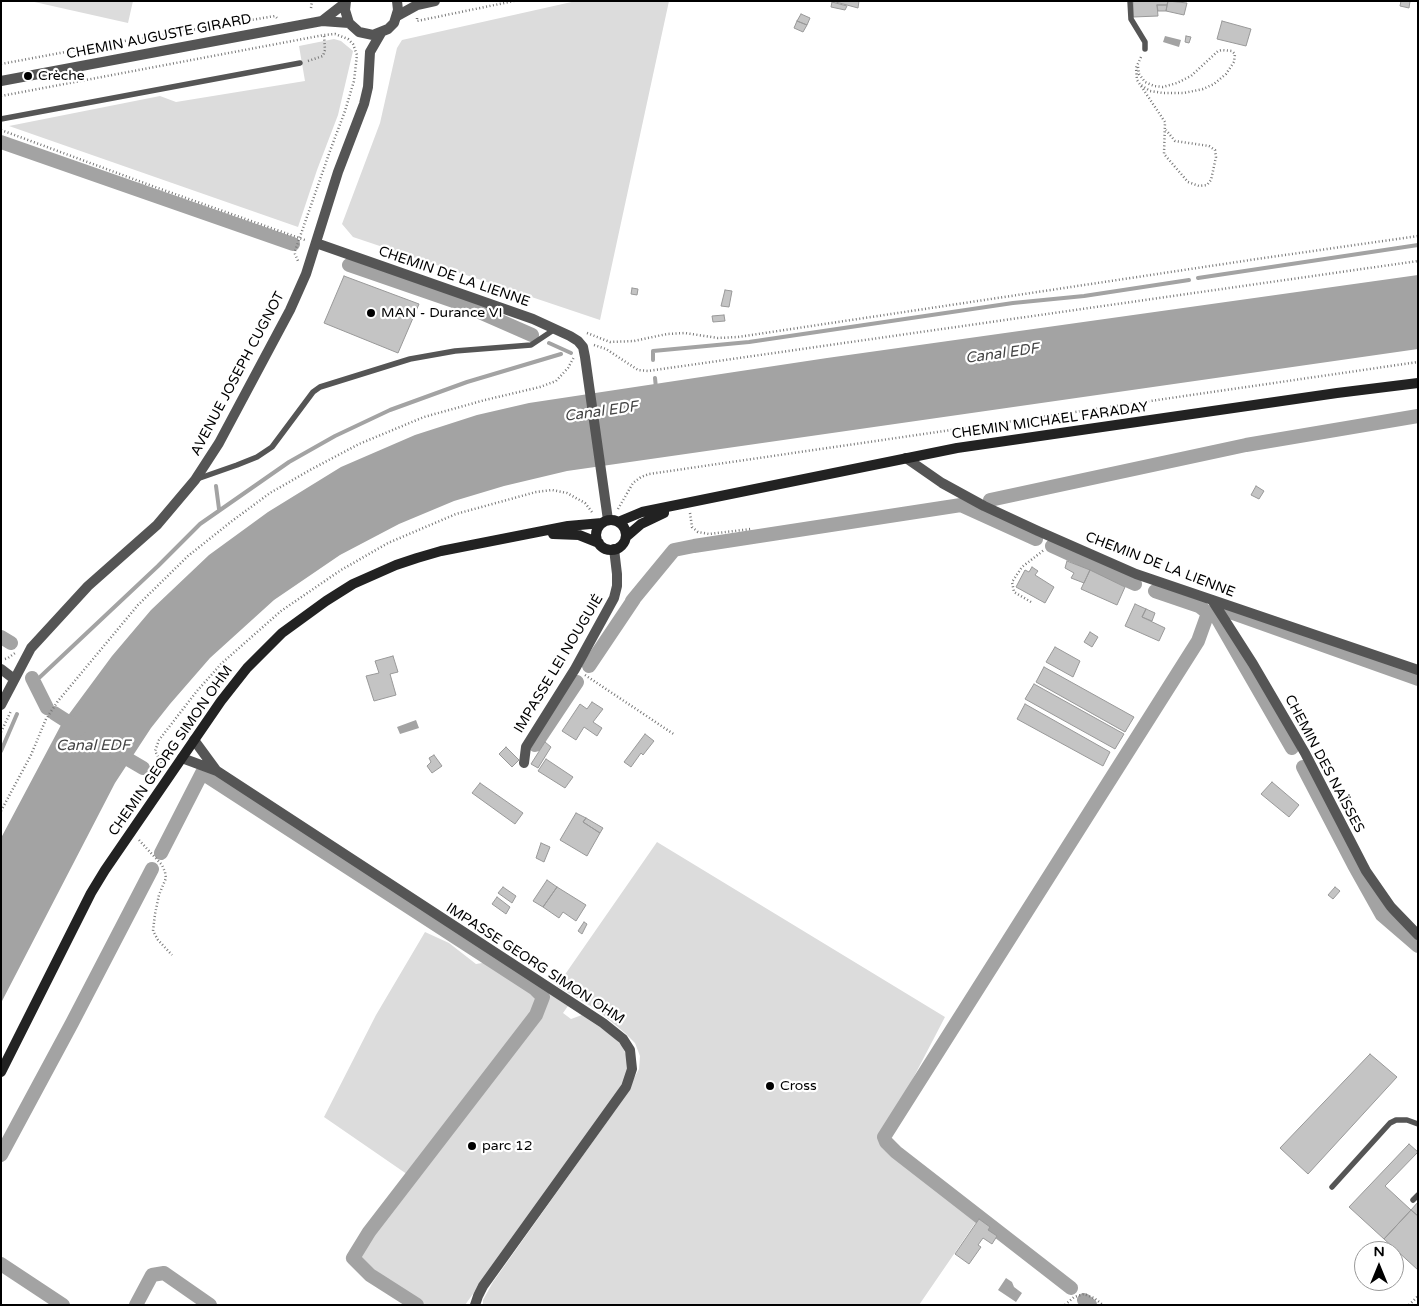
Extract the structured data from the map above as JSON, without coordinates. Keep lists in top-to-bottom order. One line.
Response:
{"streets":{"main road":["CHEMIN MICHAEL FARADAY","CHEMIN GEORG SIMON OHM"],"street":["CHEMIN AUGUSTE GIRARD","CHEMIN DE LA LIENNE","AVENUE JOSEPH CUGNOT","IMPASSE LEI NOUGUIÉ","CHEMIN DES NAÏSSES","IMPASSE GEORG SIMON OHM"]},"crossings":[["CHEMIN DE LA LIENNE","AVENUE JOSEPH CUGNOT"],["CHEMIN DE LA LIENNE","CHEMIN MICHAEL FARADAY"],["CHEMIN DE LA LIENNE","CHEMIN DES NAÏSSES"],["CHEMIN MICHAEL FARADAY","IMPASSE LEI NOUGUIÉ"],["CHEMIN MICHAEL FARADAY","CHEMIN GEORG SIMON OHM"],["IMPASSE LEI NOUGUIÉ","CHEMIN GEORG SIMON OHM"],["CHEMIN GEORG SIMON OHM","IMPASSE GEORG SIMON OHM"]],"water":["Canal EDF"],"places":["Crèche","MAN - Durance VI","Cross","parc 12"],"north":"top"}
